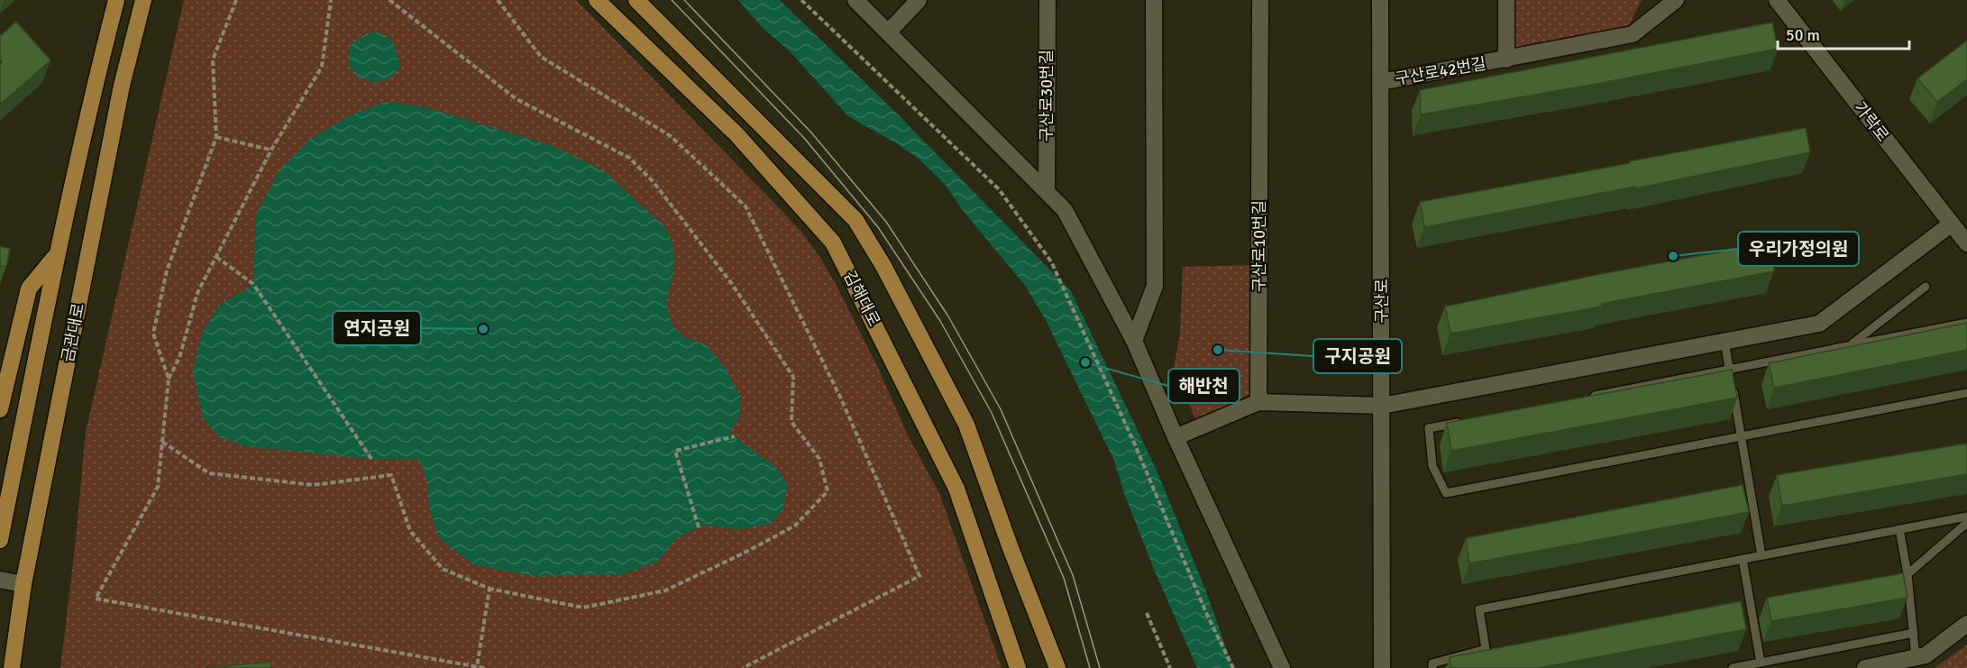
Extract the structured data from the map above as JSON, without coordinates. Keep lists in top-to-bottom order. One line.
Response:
{"streets":{"main road":["김해대로","금관대로"],"street":["구산로42번길","구산로30번길","가락로","구산로10번길","구산로"]},"crossings":[["구산로42번길","구산로"]],"places":["우리가정의원","연지공원","구지공원","해반천"],"scale_bar":"50 m"}
